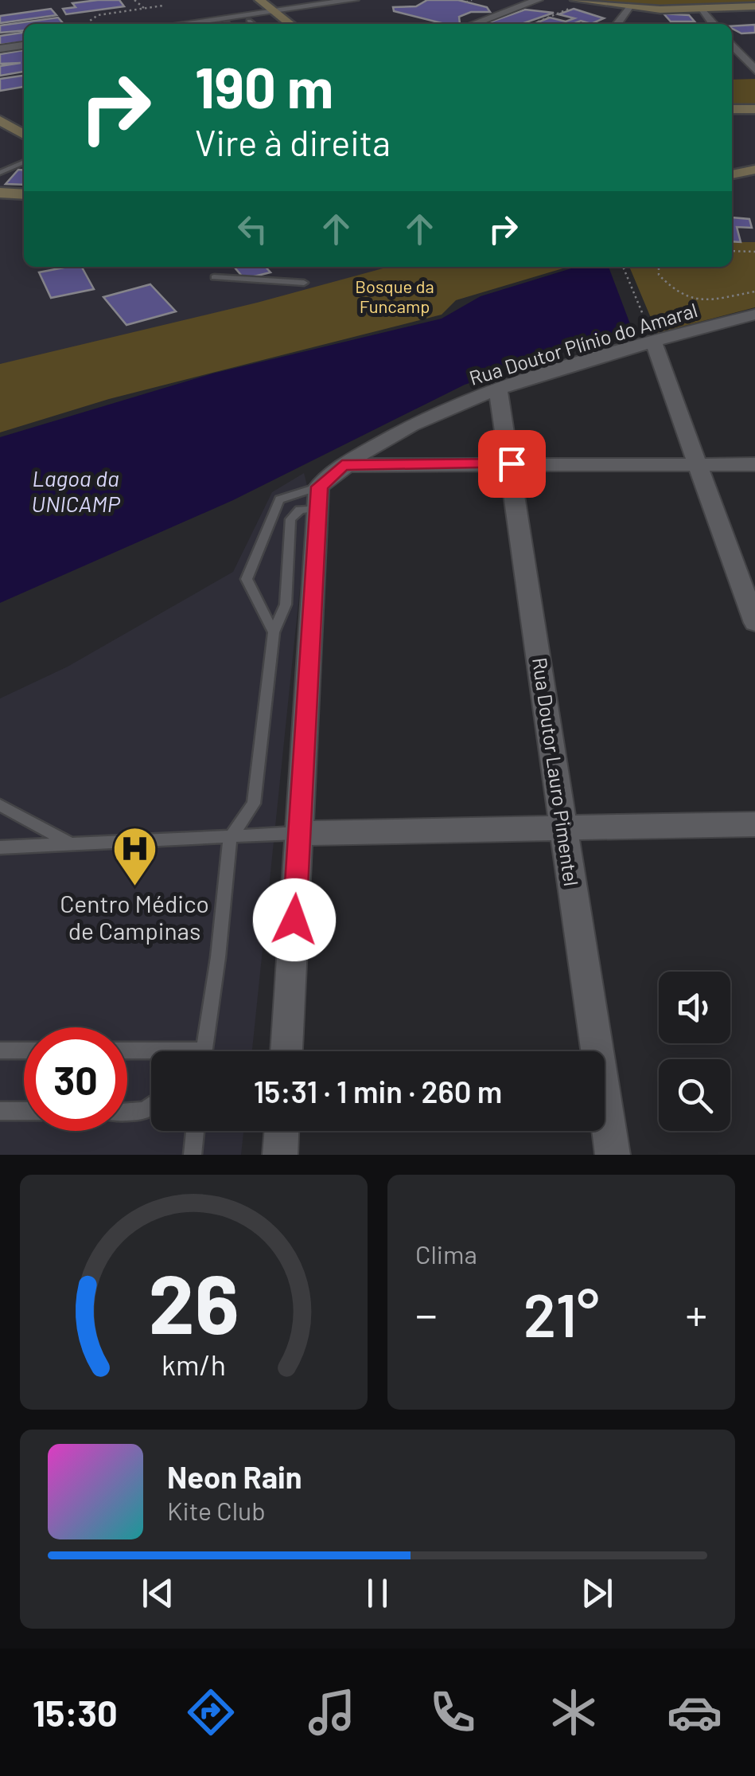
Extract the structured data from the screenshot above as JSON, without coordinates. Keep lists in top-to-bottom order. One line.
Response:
{"streets":{"street":["Rua Doutor Plínio do Amaral","Rua Doutor Lauro Pimentel"]},"crossings":[["Rua Doutor Plínio do Amaral","Rua Doutor Lauro Pimentel"]],"water":["Lagoa da UNICAMP"],"parks":["Bosque da Funcamp"],"places":{"hospital":["Centro Médico de Campinas"]},"page":{"turn":["190 m","Vire à direita"],"limit":"30","trip":"15:31 · 1 min · 260 m","tile":"Clima","heat":["−","21°","+"],"song":["Neon Rain","Kite Club"],"tabs":"15:30","gauge":["26","km/h"]}}
